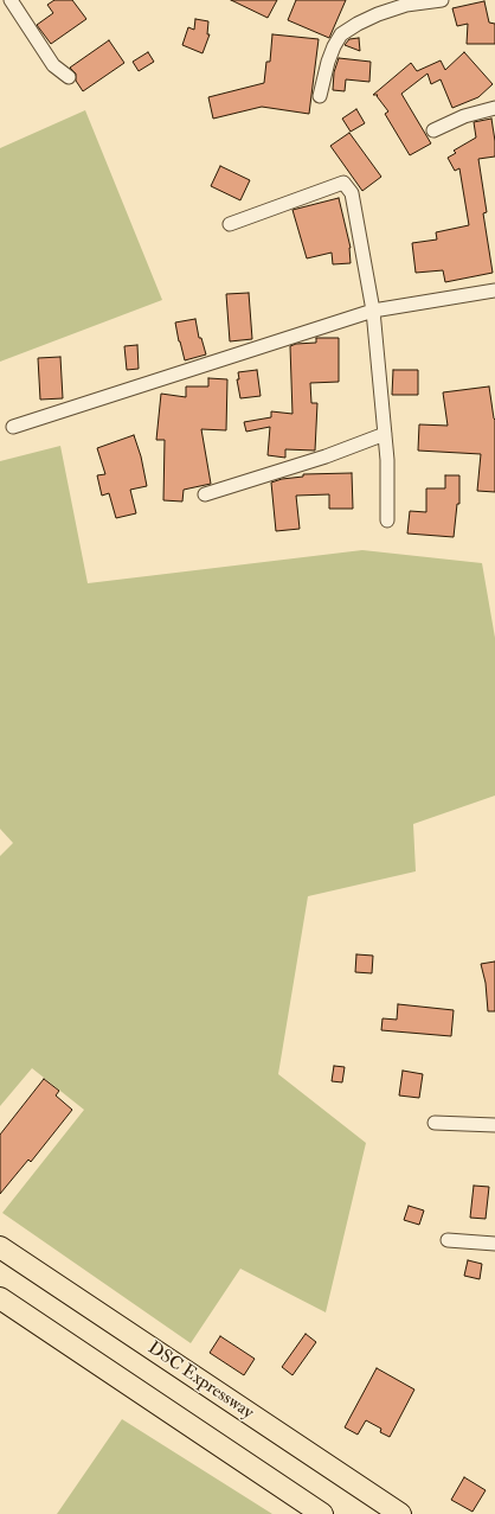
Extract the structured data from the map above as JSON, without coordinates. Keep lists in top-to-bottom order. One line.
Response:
{"streets":{"main road":["DSC Expressway"]}}
